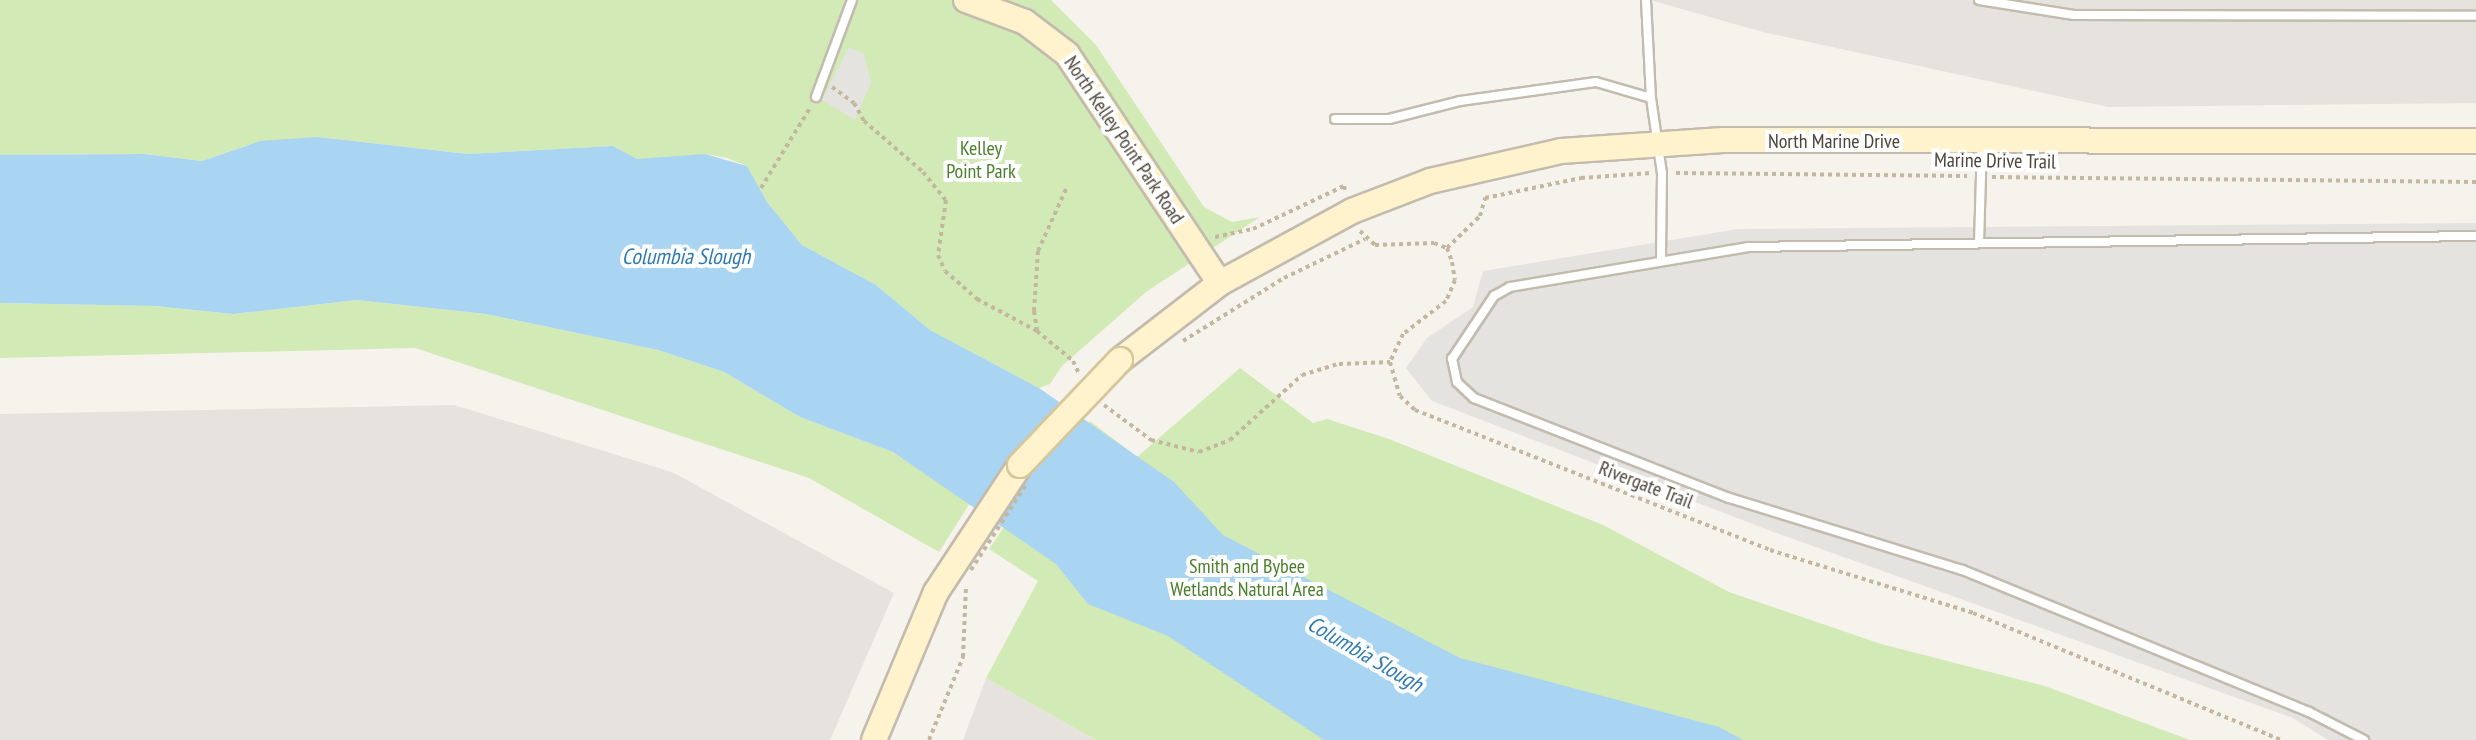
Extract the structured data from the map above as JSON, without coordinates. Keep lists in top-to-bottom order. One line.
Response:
{"streets":{"main road":["North Kelley Point Park Road","North Marine Drive"],"path":["Marine Drive Trail","Rivergate Trail"]},"crossings":[["North Kelley Point Park Road","North Marine Drive"]],"water":["Columbia Slough"],"parks":["Kelley Point Park","Smith and Bybee Wetlands Natural Area"]}
